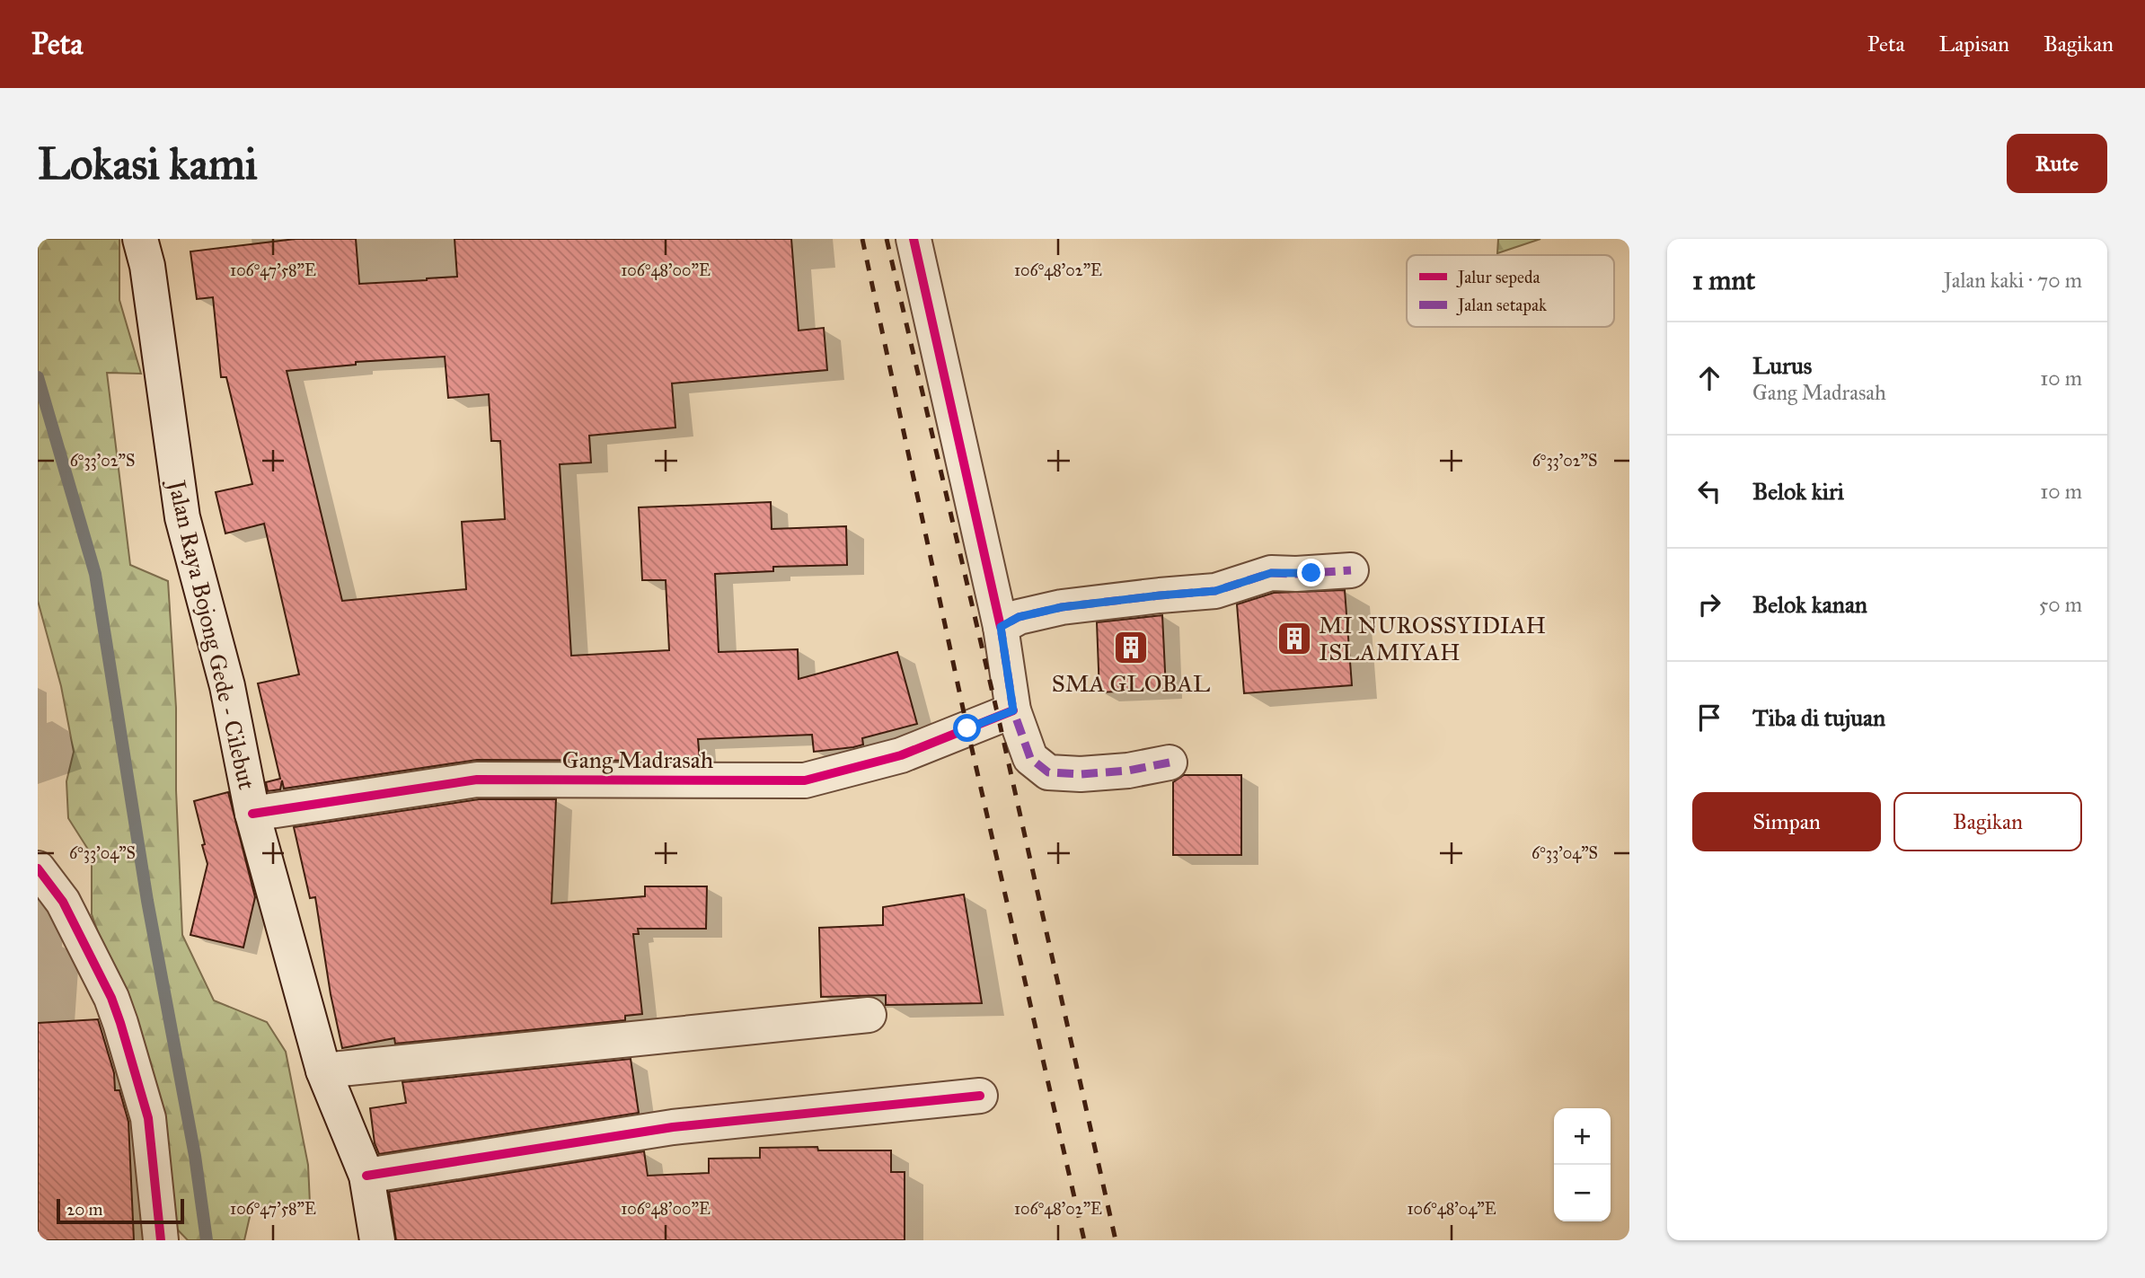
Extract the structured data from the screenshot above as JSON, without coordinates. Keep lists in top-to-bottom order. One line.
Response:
{"streets":{"street":["Jalan Raya Bojong Gede - Cilebut","Gang Madrasah"]},"crossings":[["Jalan Raya Bojong Gede - Cilebut","Gang Madrasah"]],"places":{"building":["MI NUROSSYIDIAH ISLAMIYAH","SMA GLOBAL"]},"legend":["Jalur sepeda","Jalan setapak"],"scale_bar":"20 m","page":{"header":"Peta","nav":["Peta","Lapisan","Bagikan"],"buttons":["Rute",["Simpan","Bagikan"]],"title":"Lokasi kami","heading":["1 mnt","Jalan kaki · 70 m"],"list":[["Lurus","Gang Madrasah","10 m"],["Belok kiri","10 m"],["Belok kanan","50 m"],"Tiba di tujuan"],"map_buttons":["+","−"],"scale":"20 m"},"coordinates":["106°47'58\"E","106°48'00\"E","106°48'02\"E","6°33'02\"S","6°33'04\"S","106°48'04\"E"]}
